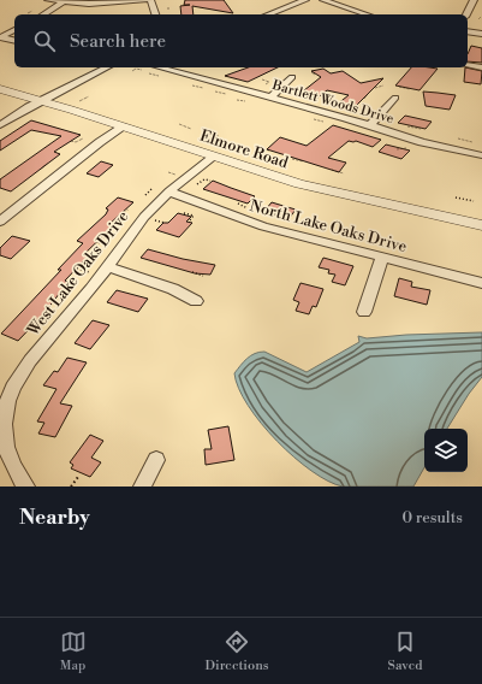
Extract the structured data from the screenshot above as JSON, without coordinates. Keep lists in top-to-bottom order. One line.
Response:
{"streets":{"street":["Bartlett Woods Drive","Elmore Road","North Lake Oaks Drive","West Lake Oaks Drive"]},"crossings":[["Elmore Road","West Lake Oaks Drive"],["North Lake Oaks Drive","West Lake Oaks Drive"]],"page":{"search":"Search here","heading":["Nearby","0 results"],"nav":["Map","Directions","Saved"]}}
